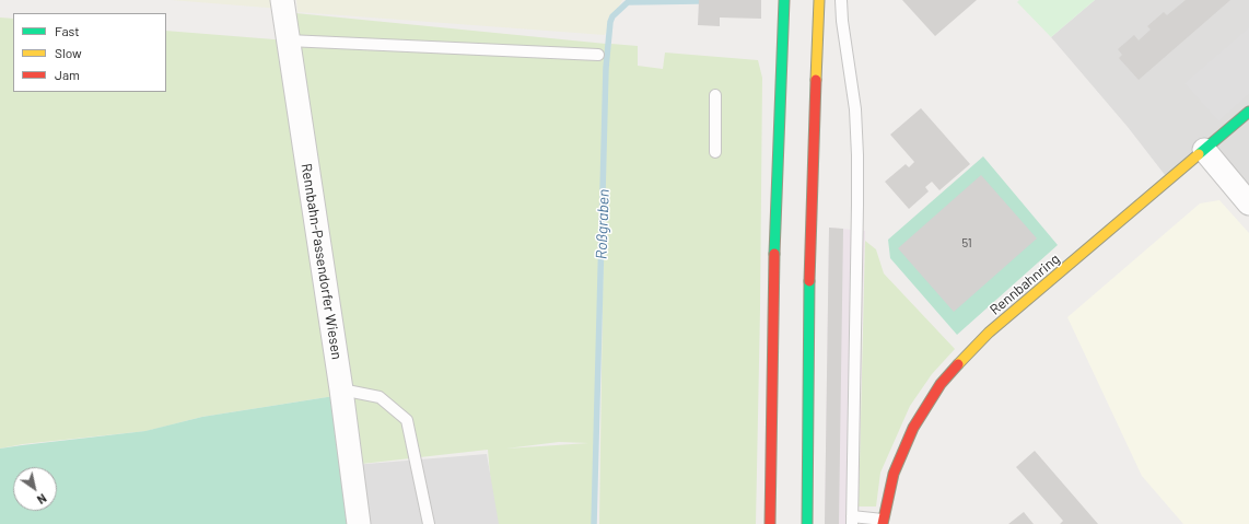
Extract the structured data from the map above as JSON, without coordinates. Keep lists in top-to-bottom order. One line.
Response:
{"streets":{"main road":["Rennbahnring"],"street":["Rennbahn-Passendorfer Wiesen"]},"water":["Roßgraben"],"house_numbers":["51"],"legend":["Fast","Slow","Jam"],"north":"bottom right"}
